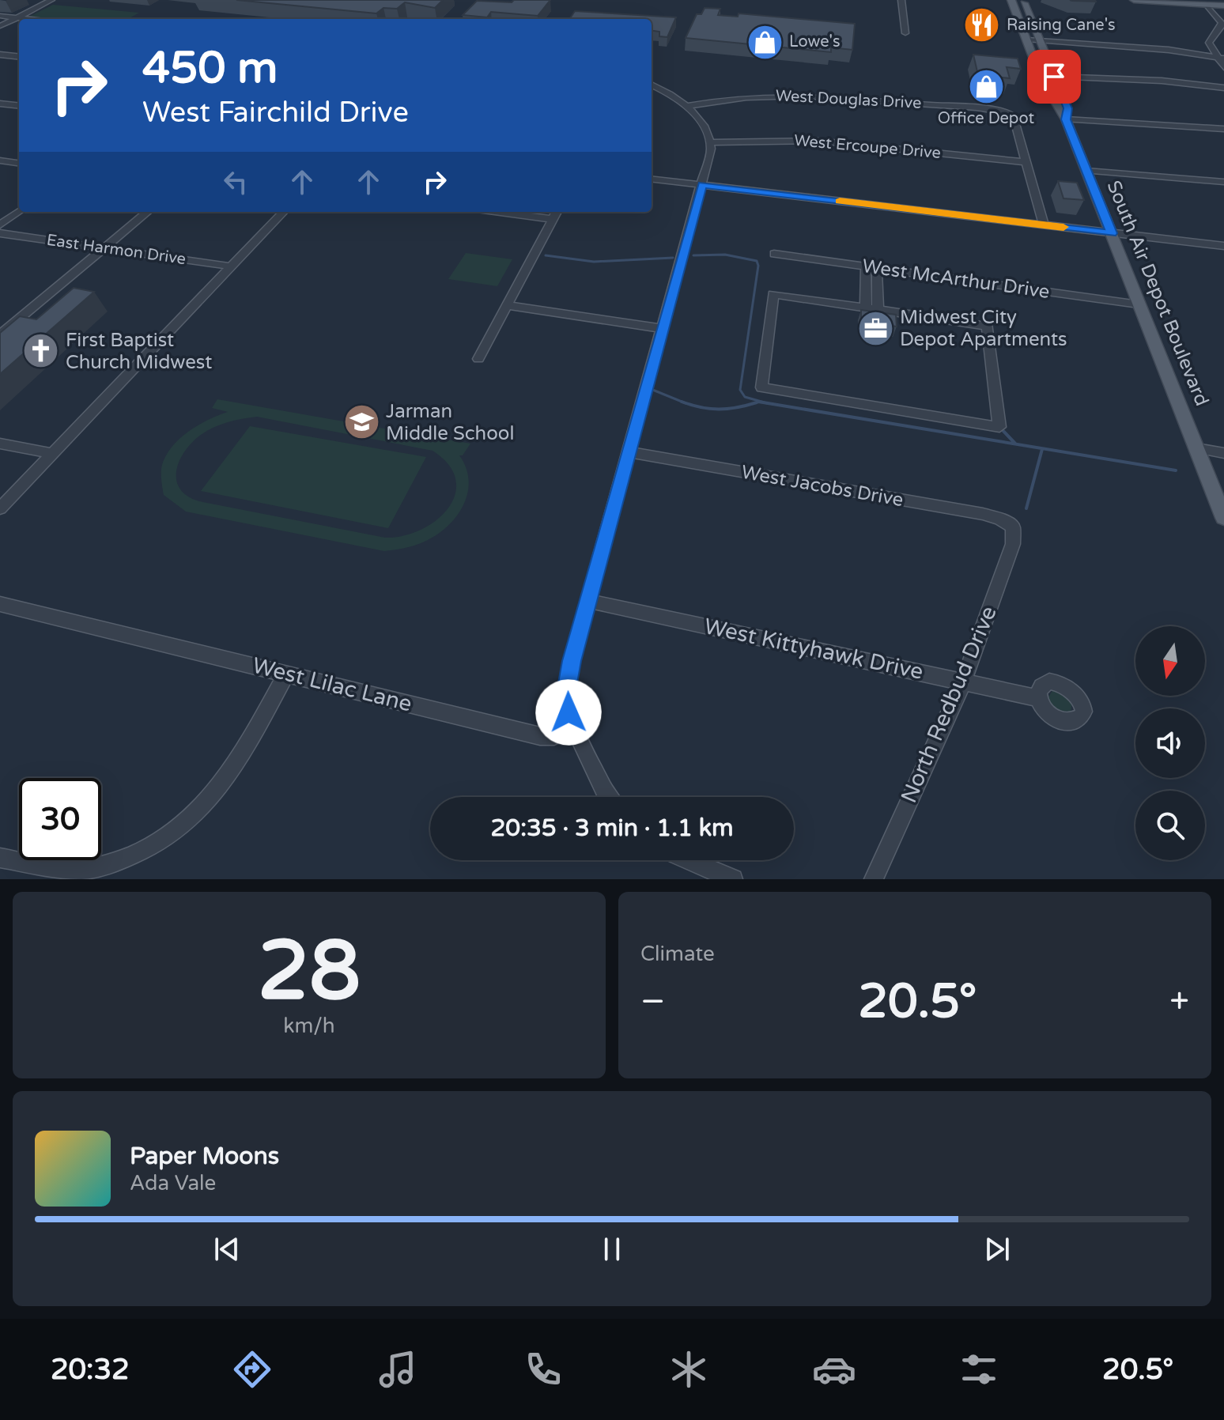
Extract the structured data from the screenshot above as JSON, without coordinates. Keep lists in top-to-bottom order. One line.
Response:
{"streets":{"main road":["South Air Depot Boulevard"],"street":["West Douglas Drive","West Ercoupe Drive","East Harmon Drive","West McArthur Drive","West Jacobs Drive","West Kittyhawk Drive","West Lilac Lane","North Redbud Drive"]},"crossings":[["West Douglas Drive","West Ercoupe Drive"],["West McArthur Drive","South Air Depot Boulevard"],["West Jacobs Drive","North Redbud Drive"],["West Kittyhawk Drive","North Redbud Drive"]],"places":{"restaurant":["Raising Cane's"],"shop":["Lowe's","Office Depot"],"office":["Midwest City Depot Apartments"],"church":["First Baptist Church Midwest"],"school or university":["Jarman Middle School"]},"north":"bottom","page":{"turn":["450 m","West Fairchild Drive"],"limit":"30","trip":"20:35 · 3 min · 1.1 km","tile":[["28","km/h"],"Climate"],"heat":["−","20.5°","+"],"song":["Paper Moons","Ada Vale"],"tabs":["20:32","20.5°"]}}
